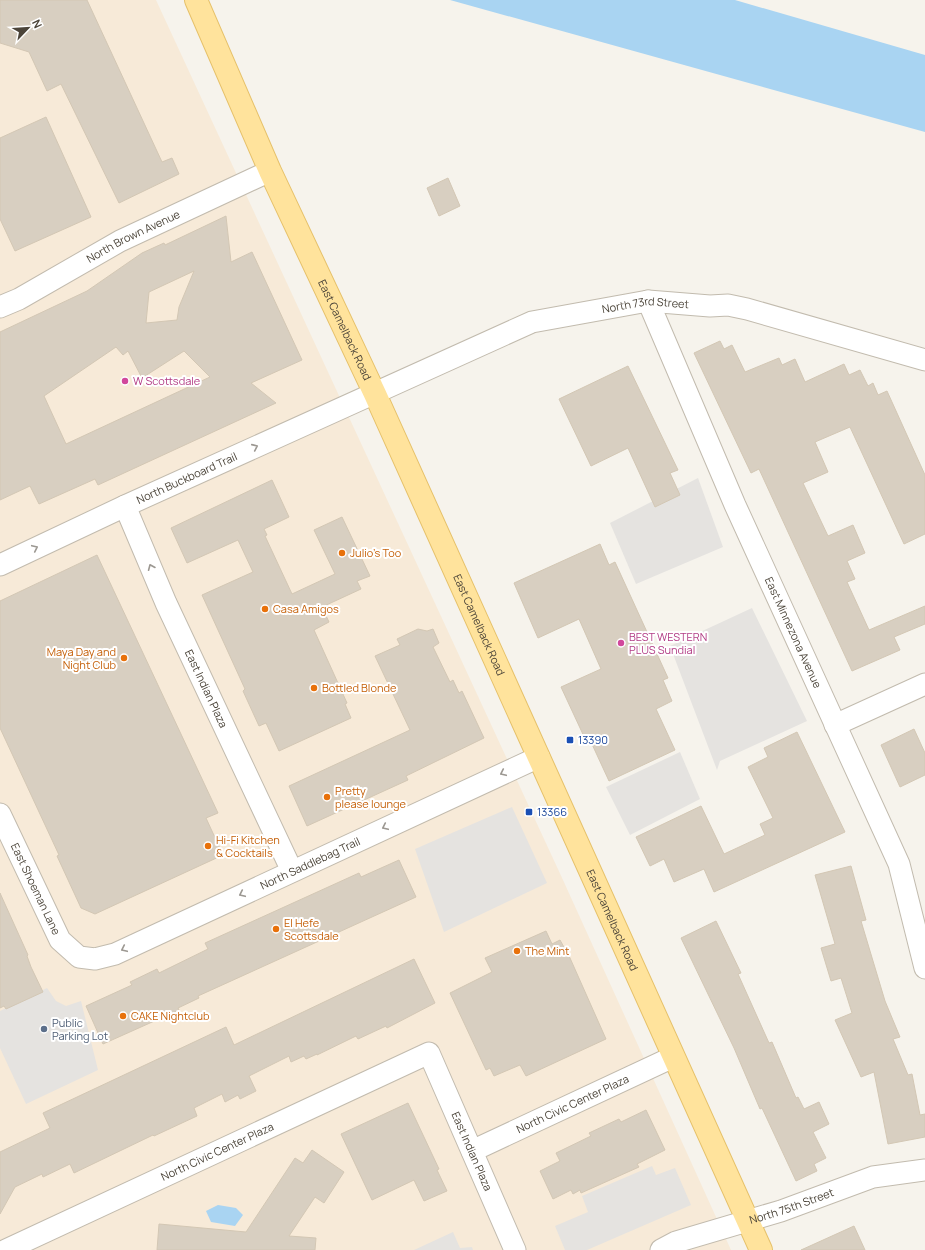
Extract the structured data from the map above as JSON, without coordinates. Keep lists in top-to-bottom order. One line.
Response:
{"streets":{"main road":["East Camelback Road"],"street":["North Brown Avenue","North 73rd Street","North Buckboard Trail","East Minnezona Avenue","East Indian Plaza","North Saddlebag Trail","East Shoeman Lane","North Civic Center Plaza","North 75th Street"]},"crossings":[["North Brown Avenue","East Camelback Road"],["North 73rd Street","East Camelback Road"],["North 73rd Street","North Buckboard Trail"],["North 73rd Street","East Minnezona Avenue"],["East Camelback Road","North Buckboard Trail"],["East Camelback Road","North Saddlebag Trail"],["East Camelback Road","North Civic Center Plaza"],["East Camelback Road","North 75th Street"],["North Buckboard Trail","East Indian Plaza"],["East Indian Plaza","North Saddlebag Trail"],["East Indian Plaza","North Civic Center Plaza"],["North Saddlebag Trail","East Shoeman Lane"]],"one_way":["North Buckboard Trail","East Indian Plaza","North Saddlebag Trail"],"places":{"other":["W Scottsdale","Julio's Too","Casa Amigos","BEST WESTERN PLUS Sundial","Maya Day and Night Club","Bottled Blonde","Pretty please lounge","Hi-Fi Kitchen & Cocktails","El Hefe Scottsdale","The Mint","CAKE Nightclub","Public Parking Lot"],"transit":["13390","13366"]},"north":"top right"}
